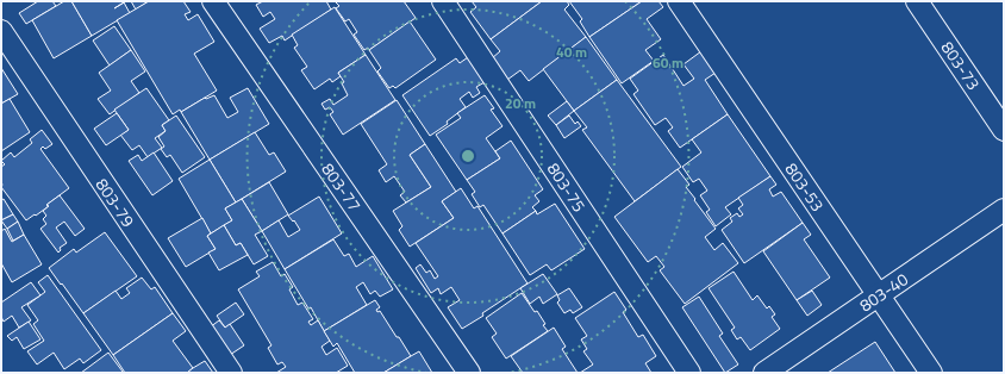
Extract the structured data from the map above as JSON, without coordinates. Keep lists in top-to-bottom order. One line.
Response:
{"streets":{"street":["803-73","803-77","803-75","803-53","803-79","803-40"]},"crossings":[["803-53","803-40"]],"rings":["40 m","60 m","20 m"]}
